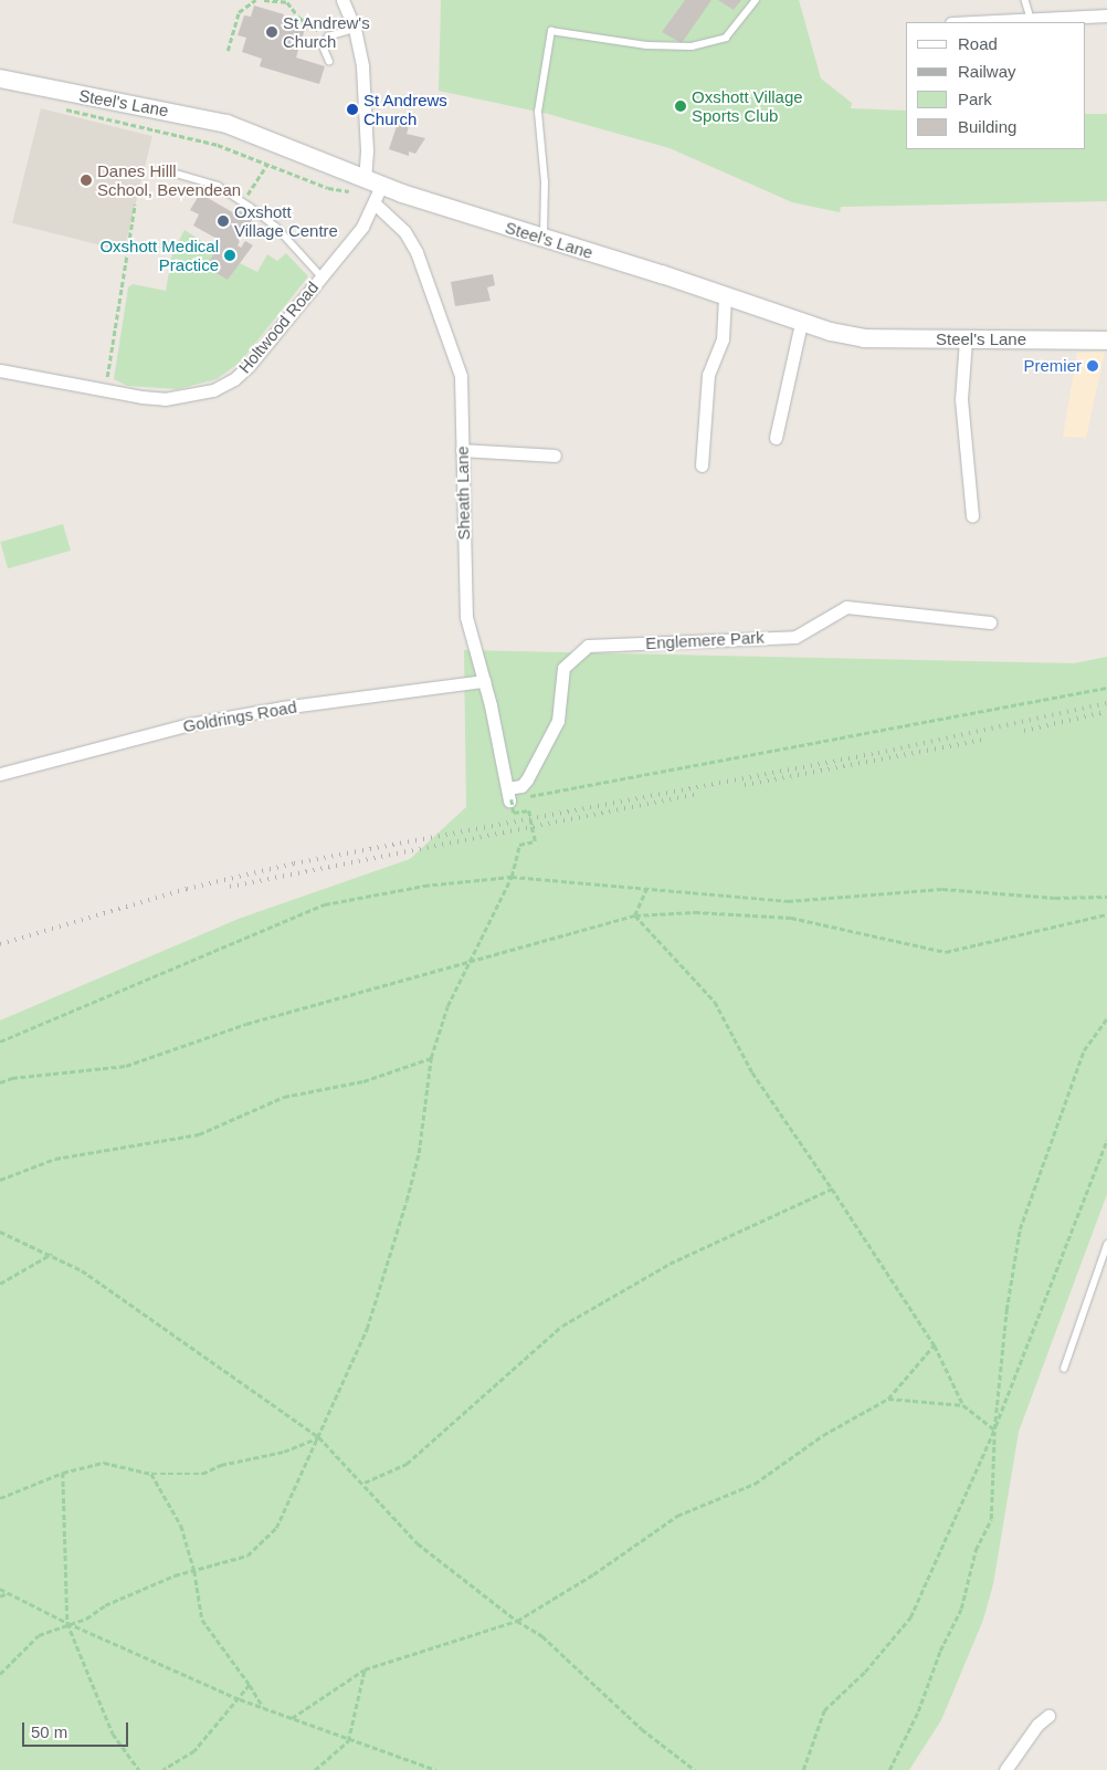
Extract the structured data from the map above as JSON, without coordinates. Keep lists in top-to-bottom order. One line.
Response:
{"streets":{"street":["Steel's Lane","Holtwood Road","Sheath Lane","Englemere Park","Goldrings Road"]},"crossings":[["Steel's Lane","Holtwood Road"],["Holtwood Road","Sheath Lane"],["Sheath Lane","Englemere Park"],["Sheath Lane","Goldrings Road"]],"places":["St Andrew's Church","Oxshott Village Sports Club","St Andrews Church","Danes Hilll School, Bevendean","Oxshott Village Centre","Oxshott Medical Practice","Premier"],"legend":["Road","Railway","Park","Building"],"scale_bar":"50 m"}
